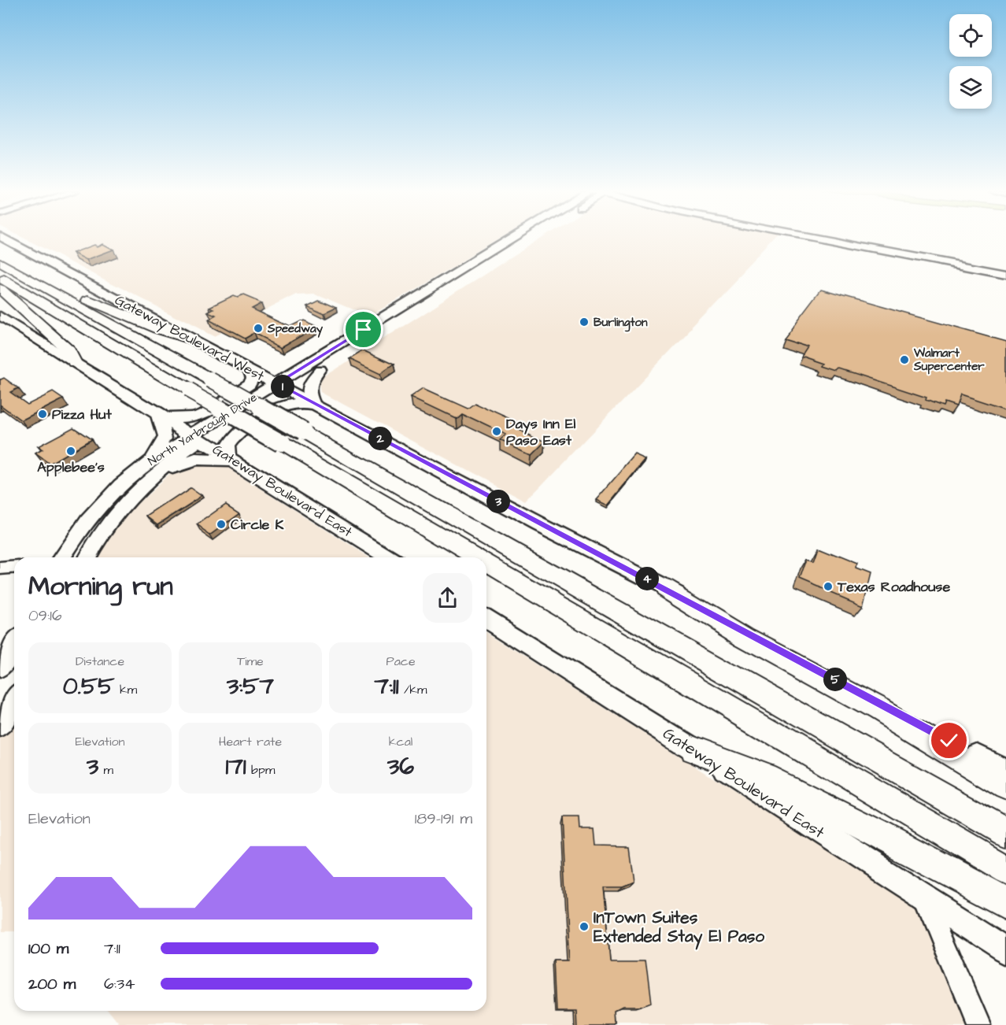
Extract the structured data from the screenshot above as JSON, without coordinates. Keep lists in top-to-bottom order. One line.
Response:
{"streets":{"main road":["Gateway Boulevard West","North Yarbrough Drive","Gateway Boulevard East"]},"crossings":[["Gateway Boulevard West","North Yarbrough Drive"],["North Yarbrough Drive","Gateway Boulevard East"]],"places":["Burlington","Speedway","Walmart Supercenter","Pizza Hut","Days Inn El Paso East","Applebee's","Circle K","Texas Roadhouse","InTown Suites Extended Stay El Paso"],"page":{"pins":["1","2","3","4","5"],"heading":["Morning run","09:16"],"stats":[["Distance","0.55 km"],["Time","3:57"],["Pace","7:11 /km"],["Elevation","3 m"],["Heart rate","171 bpm"],["kcal","36"]],"chart":["Elevation","189–191 m"],"list":[{"name":"100 m","note":"7:11"},{"name":"200 m","note":"6:34"}]}}
